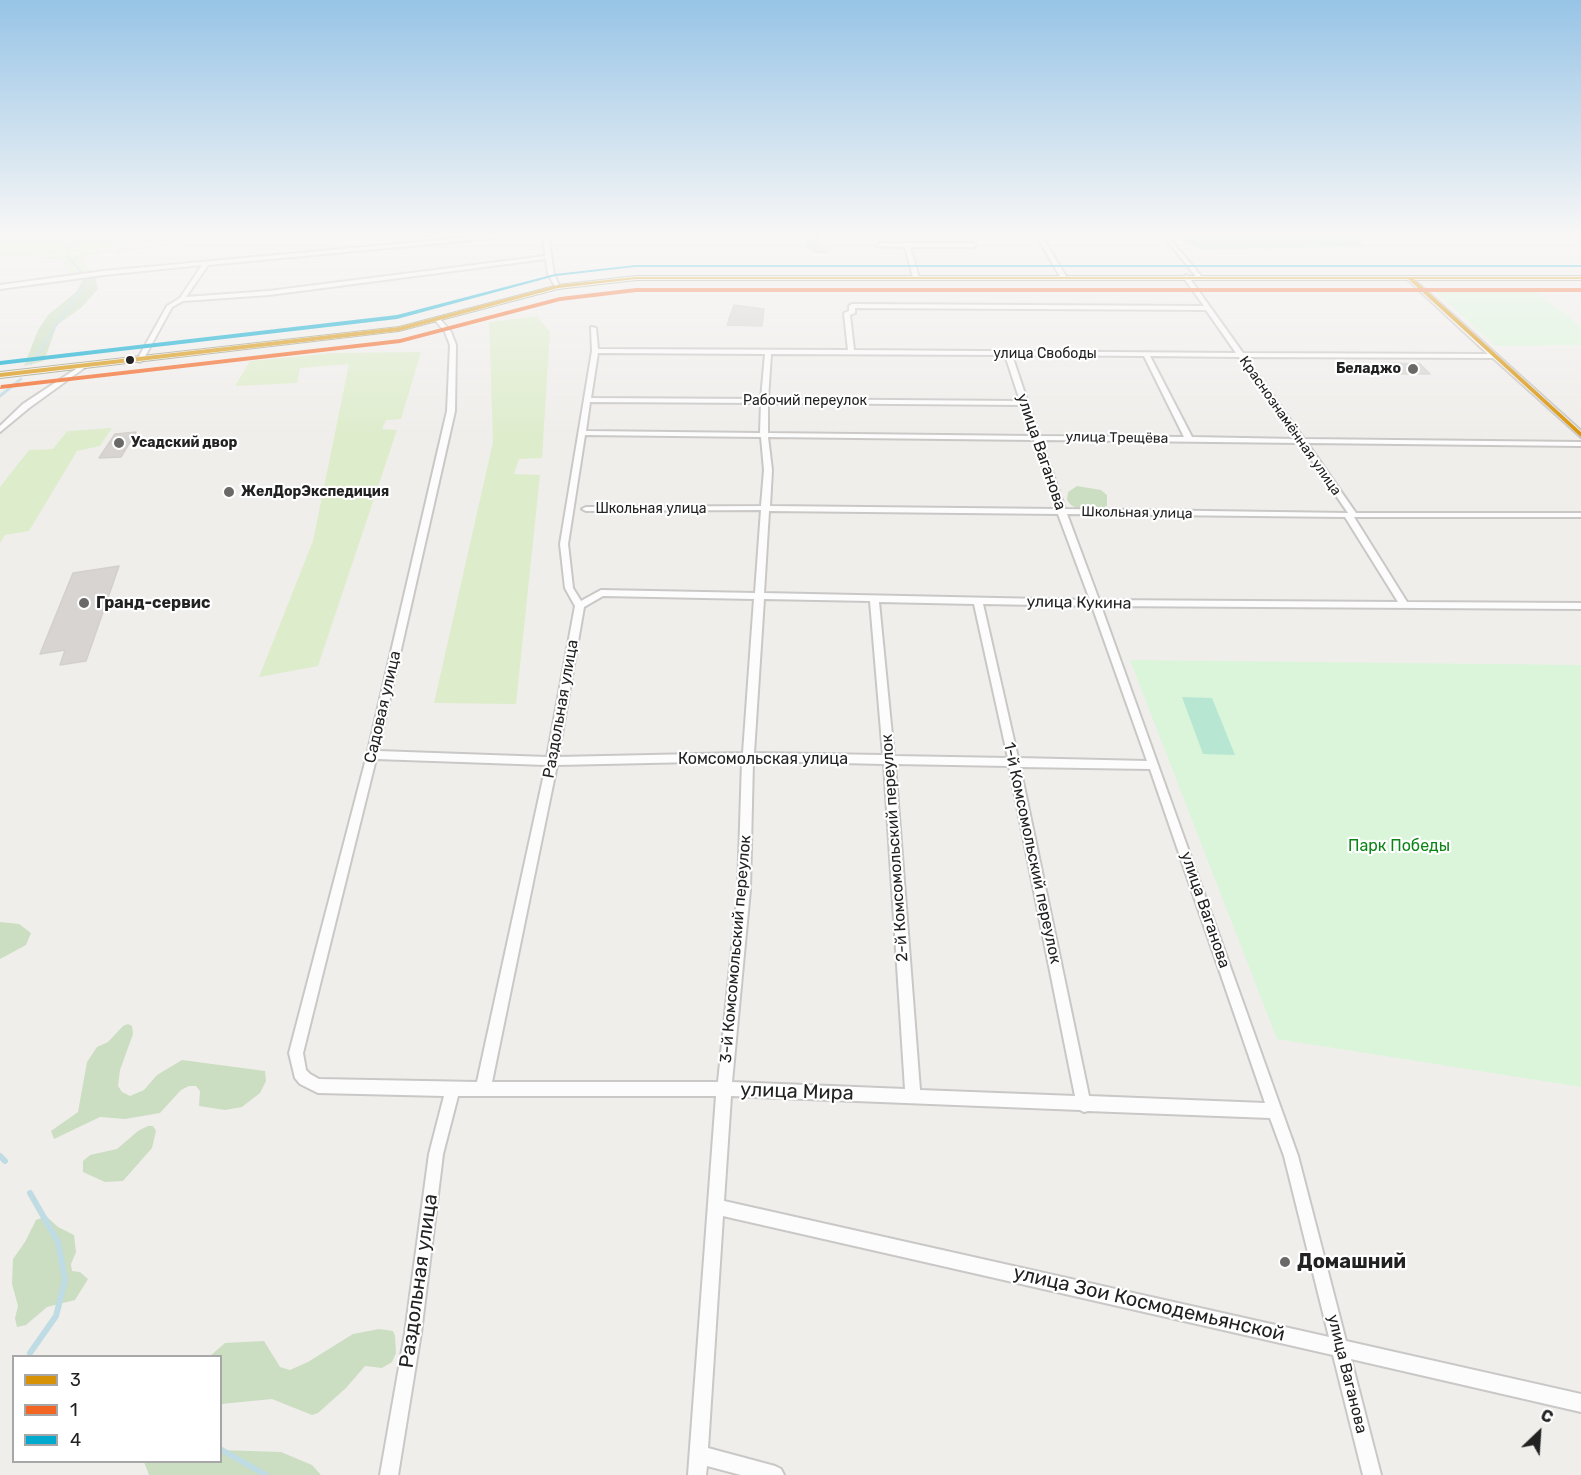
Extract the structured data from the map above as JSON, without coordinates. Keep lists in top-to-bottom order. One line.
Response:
{"streets":{"street":["улица Свободы","Рабочий переулок","Краснознамённая улица","улица Трещёва","улица Ваганова","Школьная улица","улица Кукина","Садовая улица","Раздольная улица","Комсомольская улица","2-й Комсомольский переулок","1-й Комсомольский переулок","3-й Комсомольский переулок","улица Мира","улица Зои Космодемьянской"]},"crossings":[["улица Свободы","Краснознамённая улица"],["улица Свободы","улица Ваганова"],["улица Свободы","3-й Комсомольский переулок"],["Рабочий переулок","улица Ваганова"],["Рабочий переулок","3-й Комсомольский переулок"],["Краснознамённая улица","улица Трещёва"],["Краснознамённая улица","Школьная улица"],["Краснознамённая улица","улица Кукина"],["улица Трещёва","улица Ваганова"],["улица Трещёва","3-й Комсомольский переулок"],["улица Ваганова","Школьная улица"],["улица Ваганова","улица Кукина"],["улица Ваганова","Комсомольская улица"],["улица Ваганова","улица Мира"],["улица Ваганова","улица Зои Космодемьянской"],["Школьная улица","3-й Комсомольский переулок"],["улица Кукина","Раздольная улица"],["улица Кукина","2-й Комсомольский переулок"],["улица Кукина","1-й Комсомольский переулок"],["улица Кукина","3-й Комсомольский переулок"],["Садовая улица","Комсомольская улица"],["Садовая улица","улица Мира"],["Раздольная улица","Комсомольская улица"],["Раздольная улица","улица Мира"],["Комсомольская улица","2-й Комсомольский переулок"],["Комсомольская улица","1-й Комсомольский переулок"],["Комсомольская улица","3-й Комсомольский переулок"],["2-й Комсомольский переулок","улица Мира"],["1-й Комсомольский переулок","улица Мира"],["3-й Комсомольский переулок","улица Мира"],["3-й Комсомольский переулок","улица Зои Космодемьянской"]],"parks":["Парк Победы"],"places":["Беладжо","Усадский двор","ЖелДорЭкспедиция","Гранд-сервис","Домашний"],"lines":["transit line 3","transit line 1","transit line 4"],"legend":["3","1","4"],"north":"top right"}
